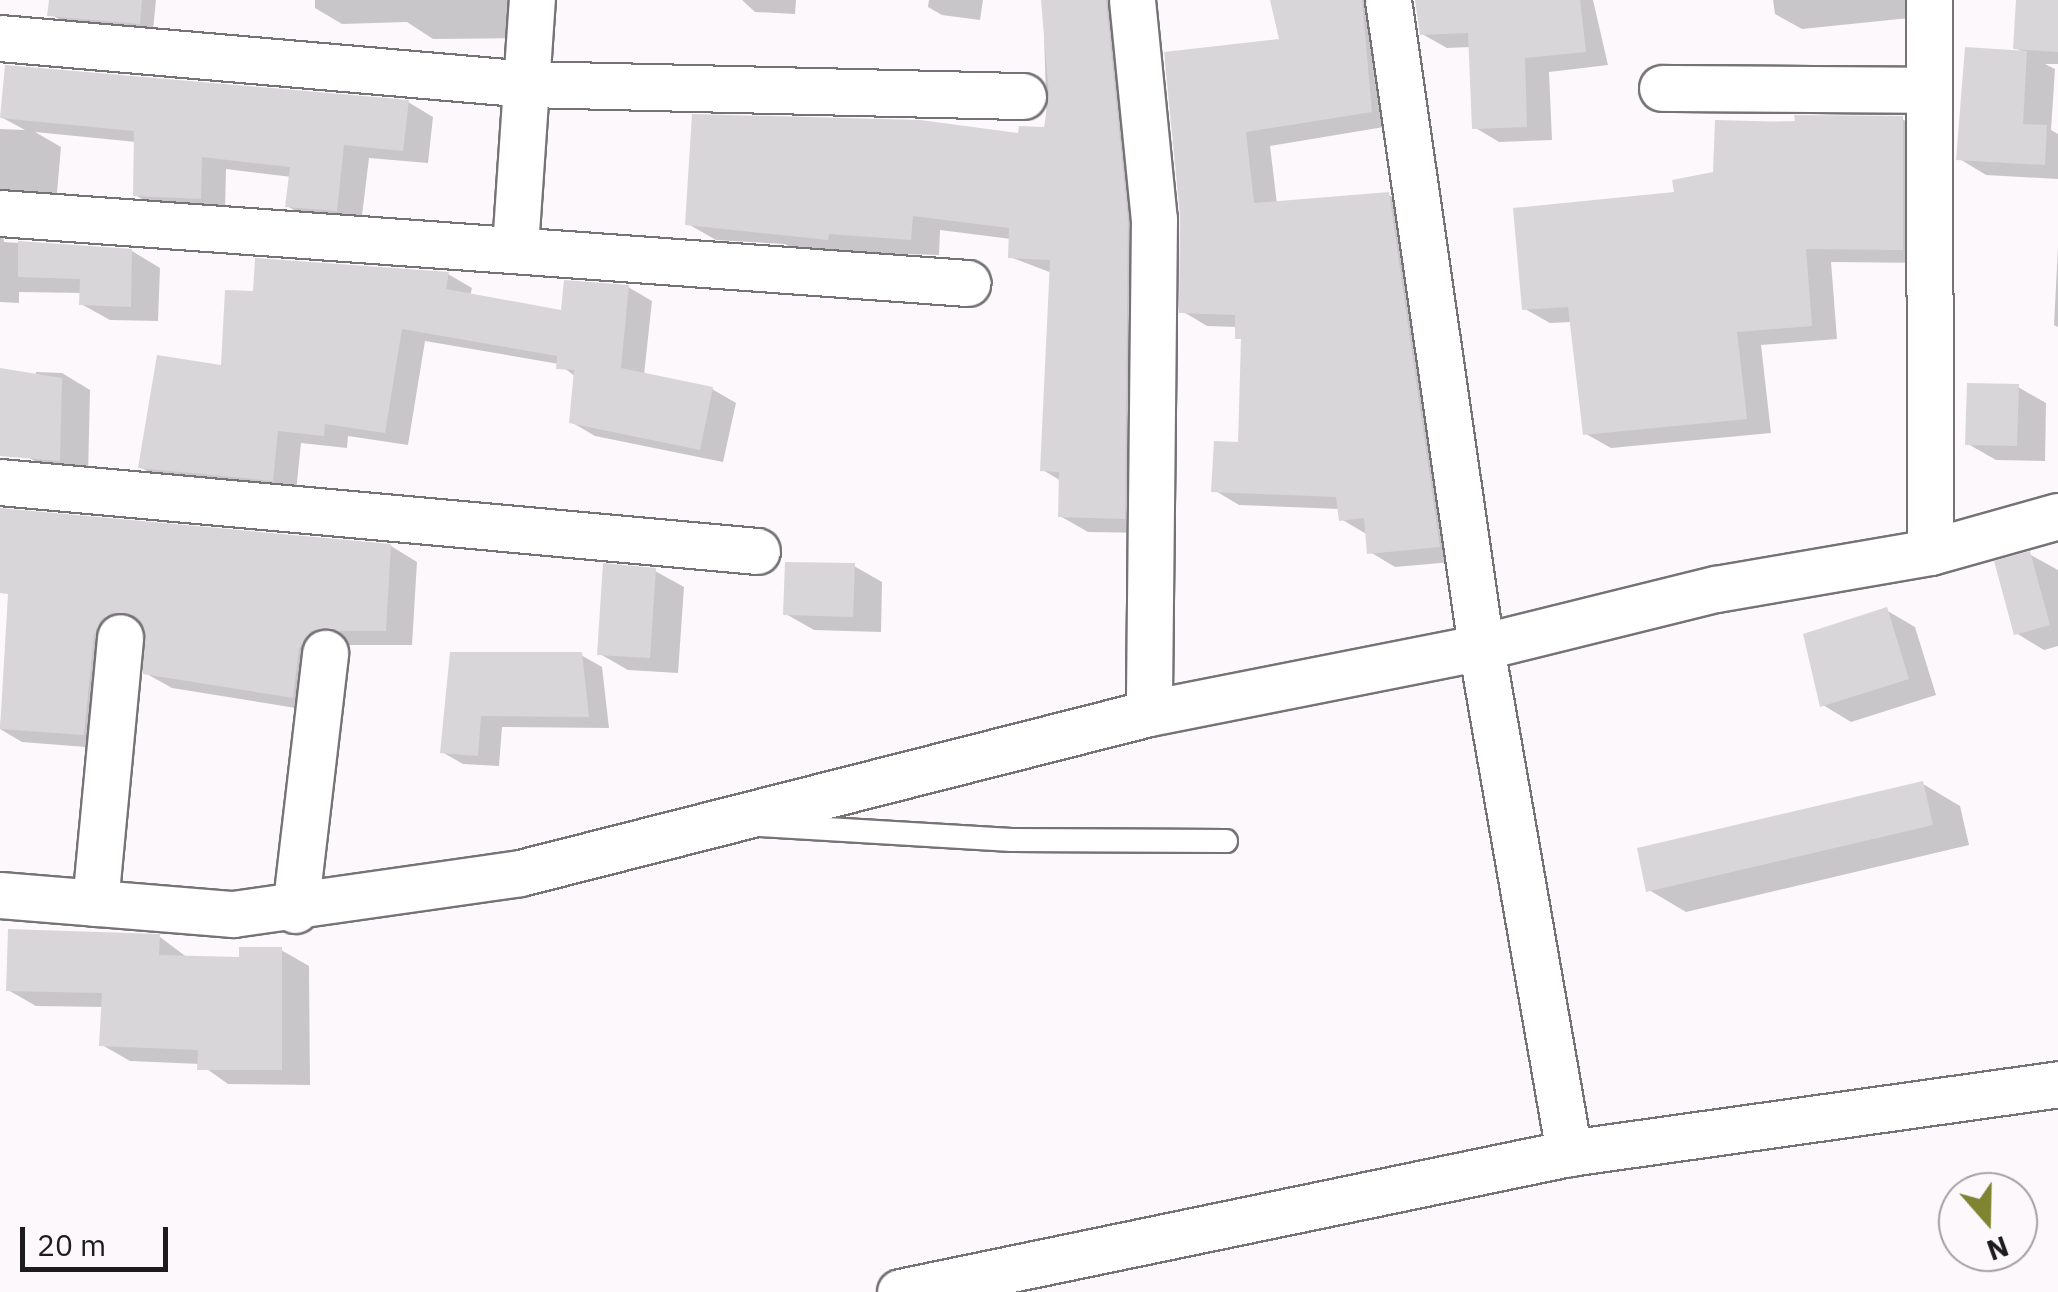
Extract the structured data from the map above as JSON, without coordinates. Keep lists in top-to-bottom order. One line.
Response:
{"scale_bar":"20 m","north":"bottom"}
